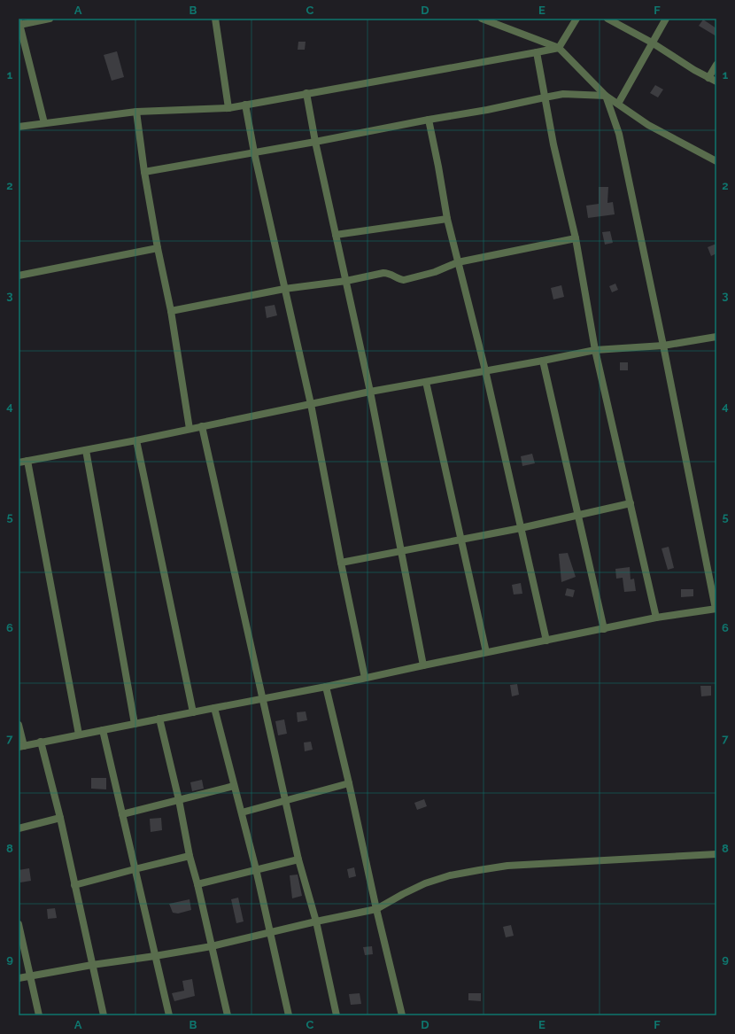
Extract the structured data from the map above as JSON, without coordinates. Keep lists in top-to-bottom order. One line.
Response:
{"grid":{"columns":["A","B","C","D","E","F"],"rows":["1","2","3","4","5","6","7","8","9"]}}
